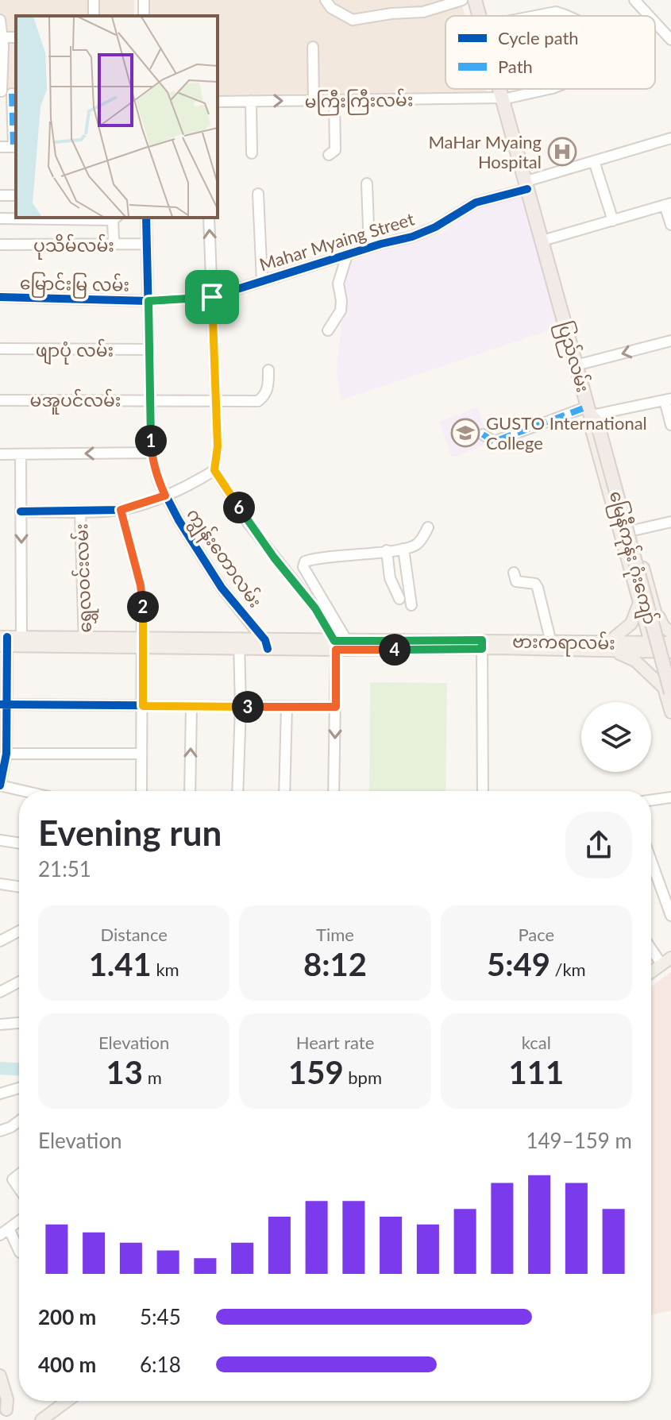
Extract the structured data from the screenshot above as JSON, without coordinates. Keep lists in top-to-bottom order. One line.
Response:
{"streets":{"highway":["ပြည်လမ်း","မြေနီကုန်း ဂုံးကျော်"],"main road":["ဗားကရာလမ်း"],"street":["မကြီးကြီးလမ်း","Mahar Myaing Street","ပုသိမ်လမ်း","မြောင်းမြ လမ်း","ဖျာပုံ လမ်း","မအူပင်လမ်း","ကျွန်းတောလမ်း","ရွှေလဝင်းလမ်း"]},"crossings":[["မကြီးကြီးလမ်း","ပြည်လမ်း"],["Mahar Myaing Street","မြောင်းမြ လမ်း"],["Mahar Myaing Street","ပြည်လမ်း"],["Mahar Myaing Street","ကျွန်းတောလမ်း"],["ပုသိမ်လမ်း","ကျွန်းတောလမ်း"],["မြောင်းမြ လမ်း","ကျွန်းတောလမ်း"],["ဖျာပုံ လမ်း","ကျွန်းတောလမ်း"],["ပြည်လမ်း","မြေနီကုန်း ဂုံးကျော်"],["ပြည်လမ်း","ဗားကရာလမ်း"],["မအူပင်လမ်း","ကျွန်းတောလမ်း"],["ကျွန်းတောလမ်း","ဗားကရာလမ်း"],["ရွှေလဝင်းလမ်း","ဗားကရာလမ်း"]],"places":{"hospital":["MaHar Myaing Hospital"],"school or university":["GUSTO International College"]},"legend":["Cycle path","Path"],"page":{"pins":["1","6","2","4","3"],"heading":["Evening run","21:51"],"stats":[["Distance","1.41 km"],["Time","8:12"],["Pace","5:49 /km"],["Elevation","13 m"],["Heart rate","159 bpm"],["kcal","111"]],"chart":["Elevation","149–159 m"],"list":[{"name":"200 m","note":"5:45"},{"name":"400 m","note":"6:18"}]}}
